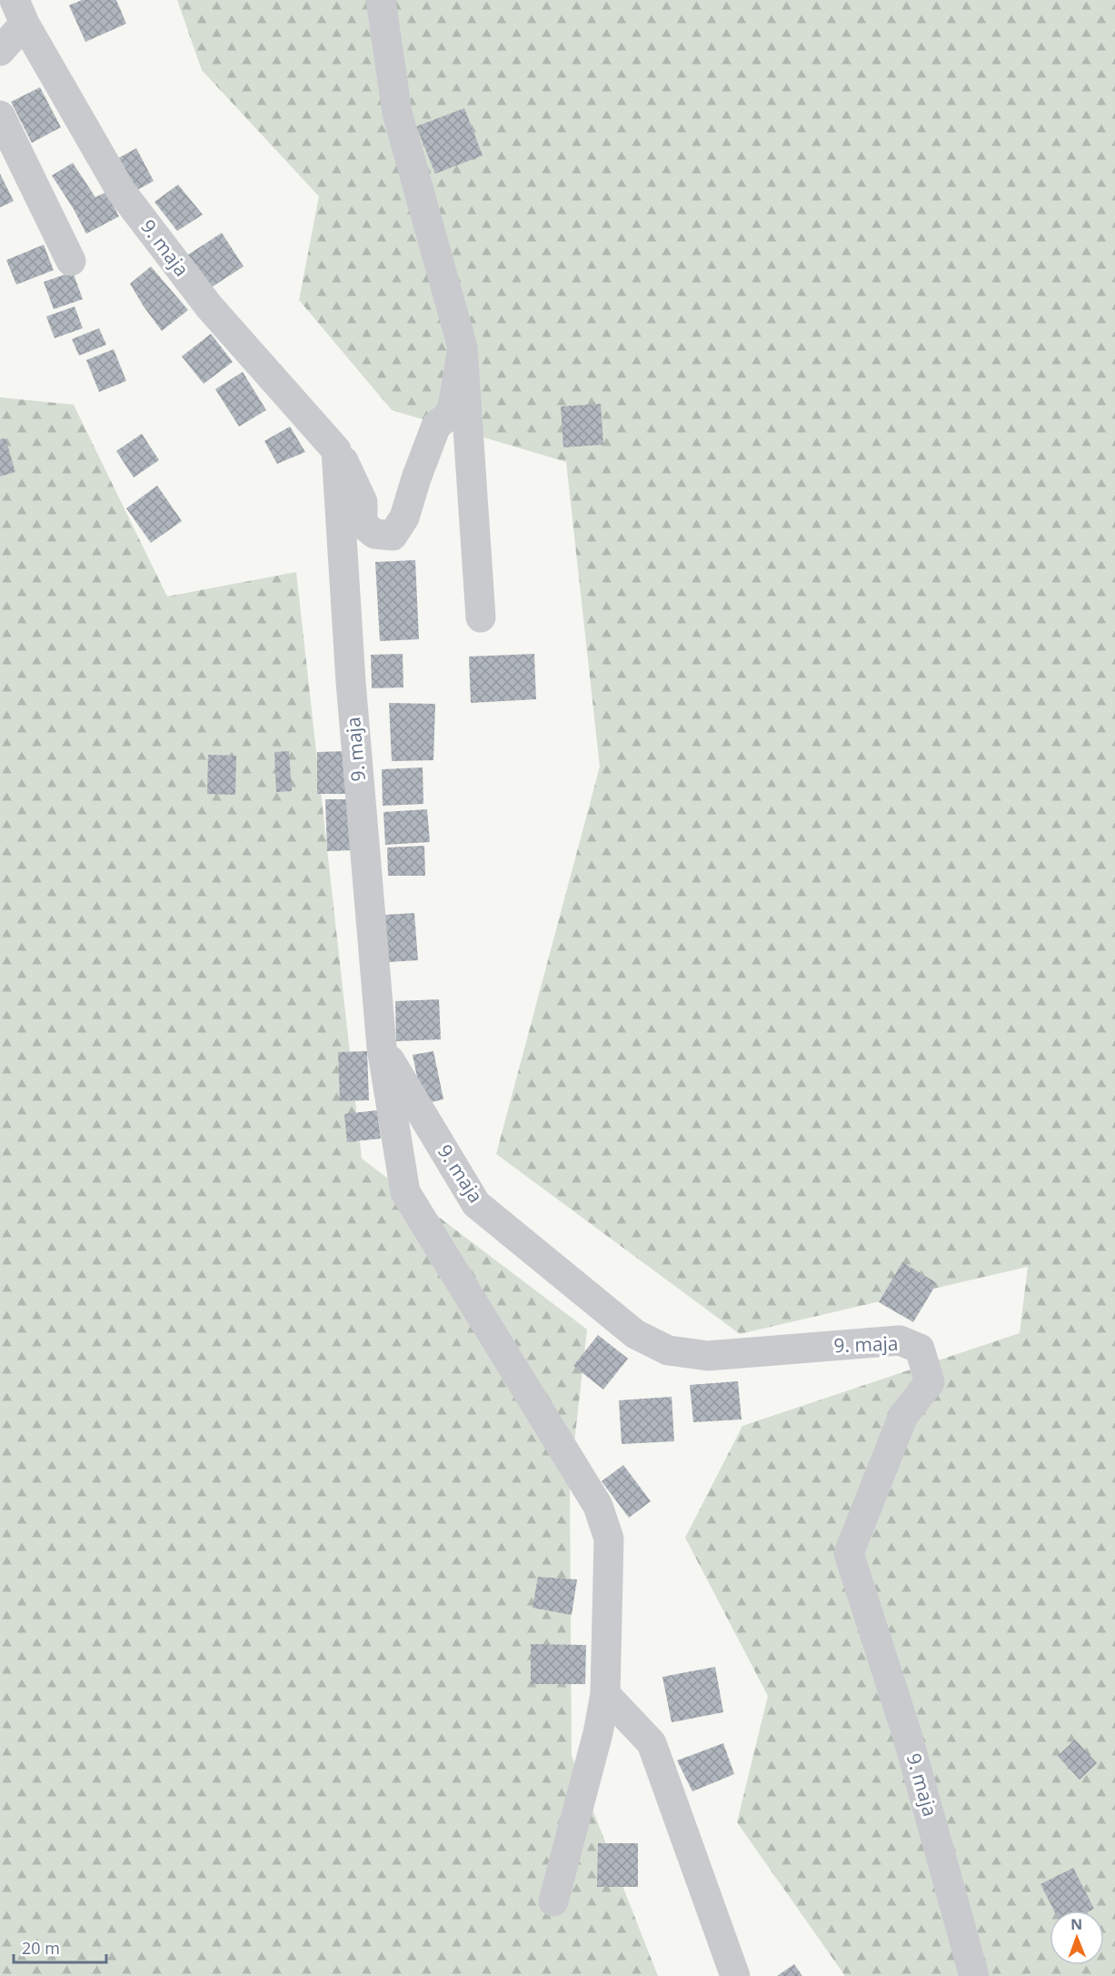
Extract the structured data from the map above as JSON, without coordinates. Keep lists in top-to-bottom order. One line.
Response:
{"streets":{"street":["9. maja"]},"scale_bar":"20 m","north":"top"}
